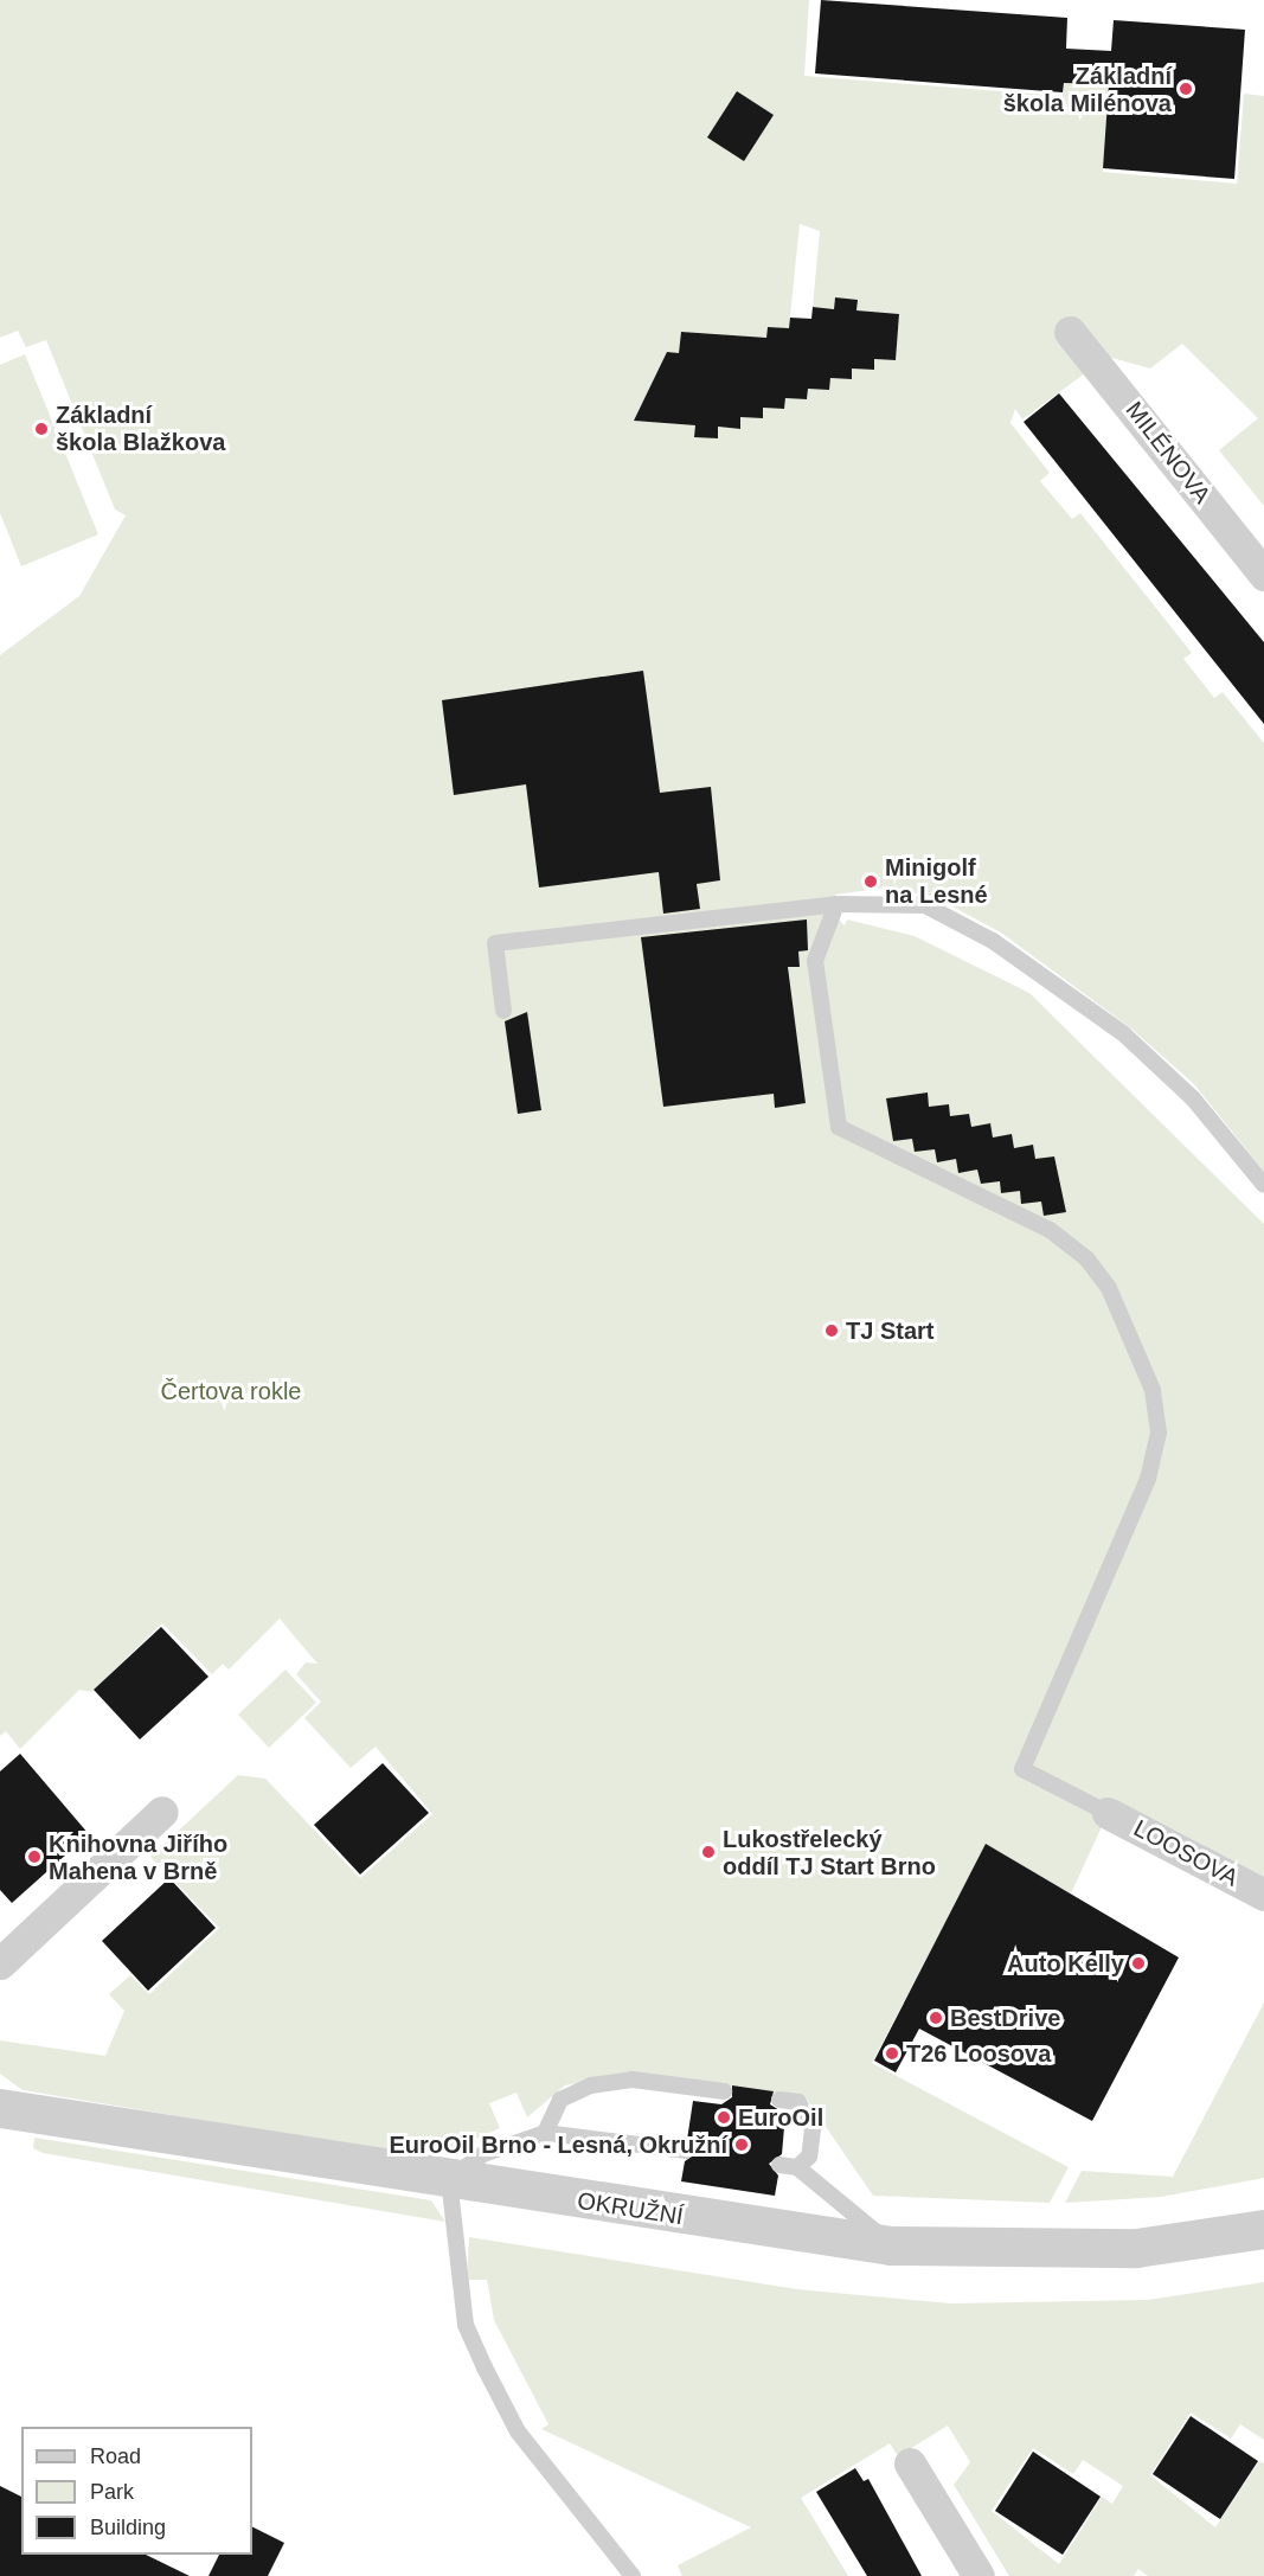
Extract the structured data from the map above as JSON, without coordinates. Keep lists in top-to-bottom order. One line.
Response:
{"streets":{"street":["MILÉNOVA","LOOSOVA","OKRUŽNÍ"]},"parks":["Čertova rokle"],"places":["Základní škola Milénova","Základní škola Blažkova","Minigolf na Lesné","TJ Start","Lukostřelecký oddíl TJ Start Brno","Knihovna Jiřího Mahena v Brně","Auto Kelly","BestDrive","T26 Loosova","EuroOil","EuroOil Brno - Lesná, Okružní"],"legend":["Road","Park","Building"]}
